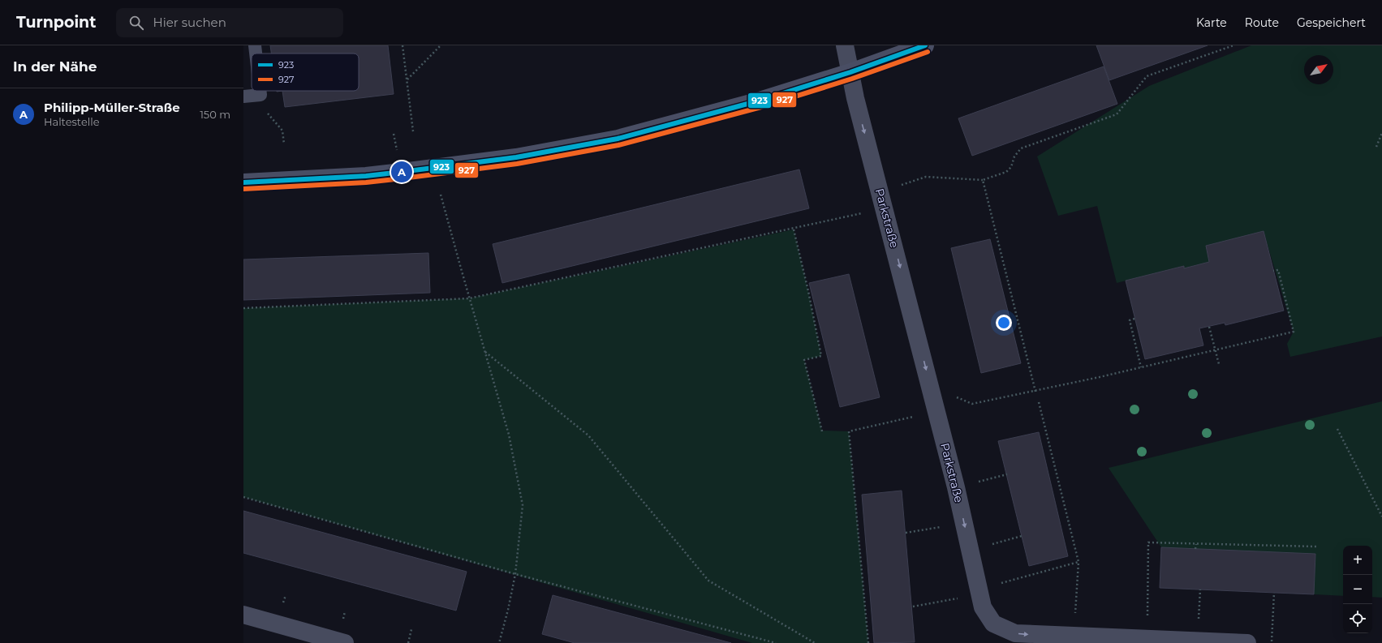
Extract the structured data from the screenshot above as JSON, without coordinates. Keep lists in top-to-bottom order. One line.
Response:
{"streets":{"street":["Parkstraße"]},"one_way":["Parkstraße"],"lines":["transit line 923","transit line 927"],"legend":["923","927"],"north":"top right","page":{"header":"Turnpoint","search":"Hier suchen","nav":["Karte","Route","Gespeichert"],"heading":"In der Nähe","list":[{"mark":"A","name":"Philipp-Müller-Straße","note":"Haltestelle","value":"150 m"}],"pins":"A","map_buttons":["+","−"]}}
